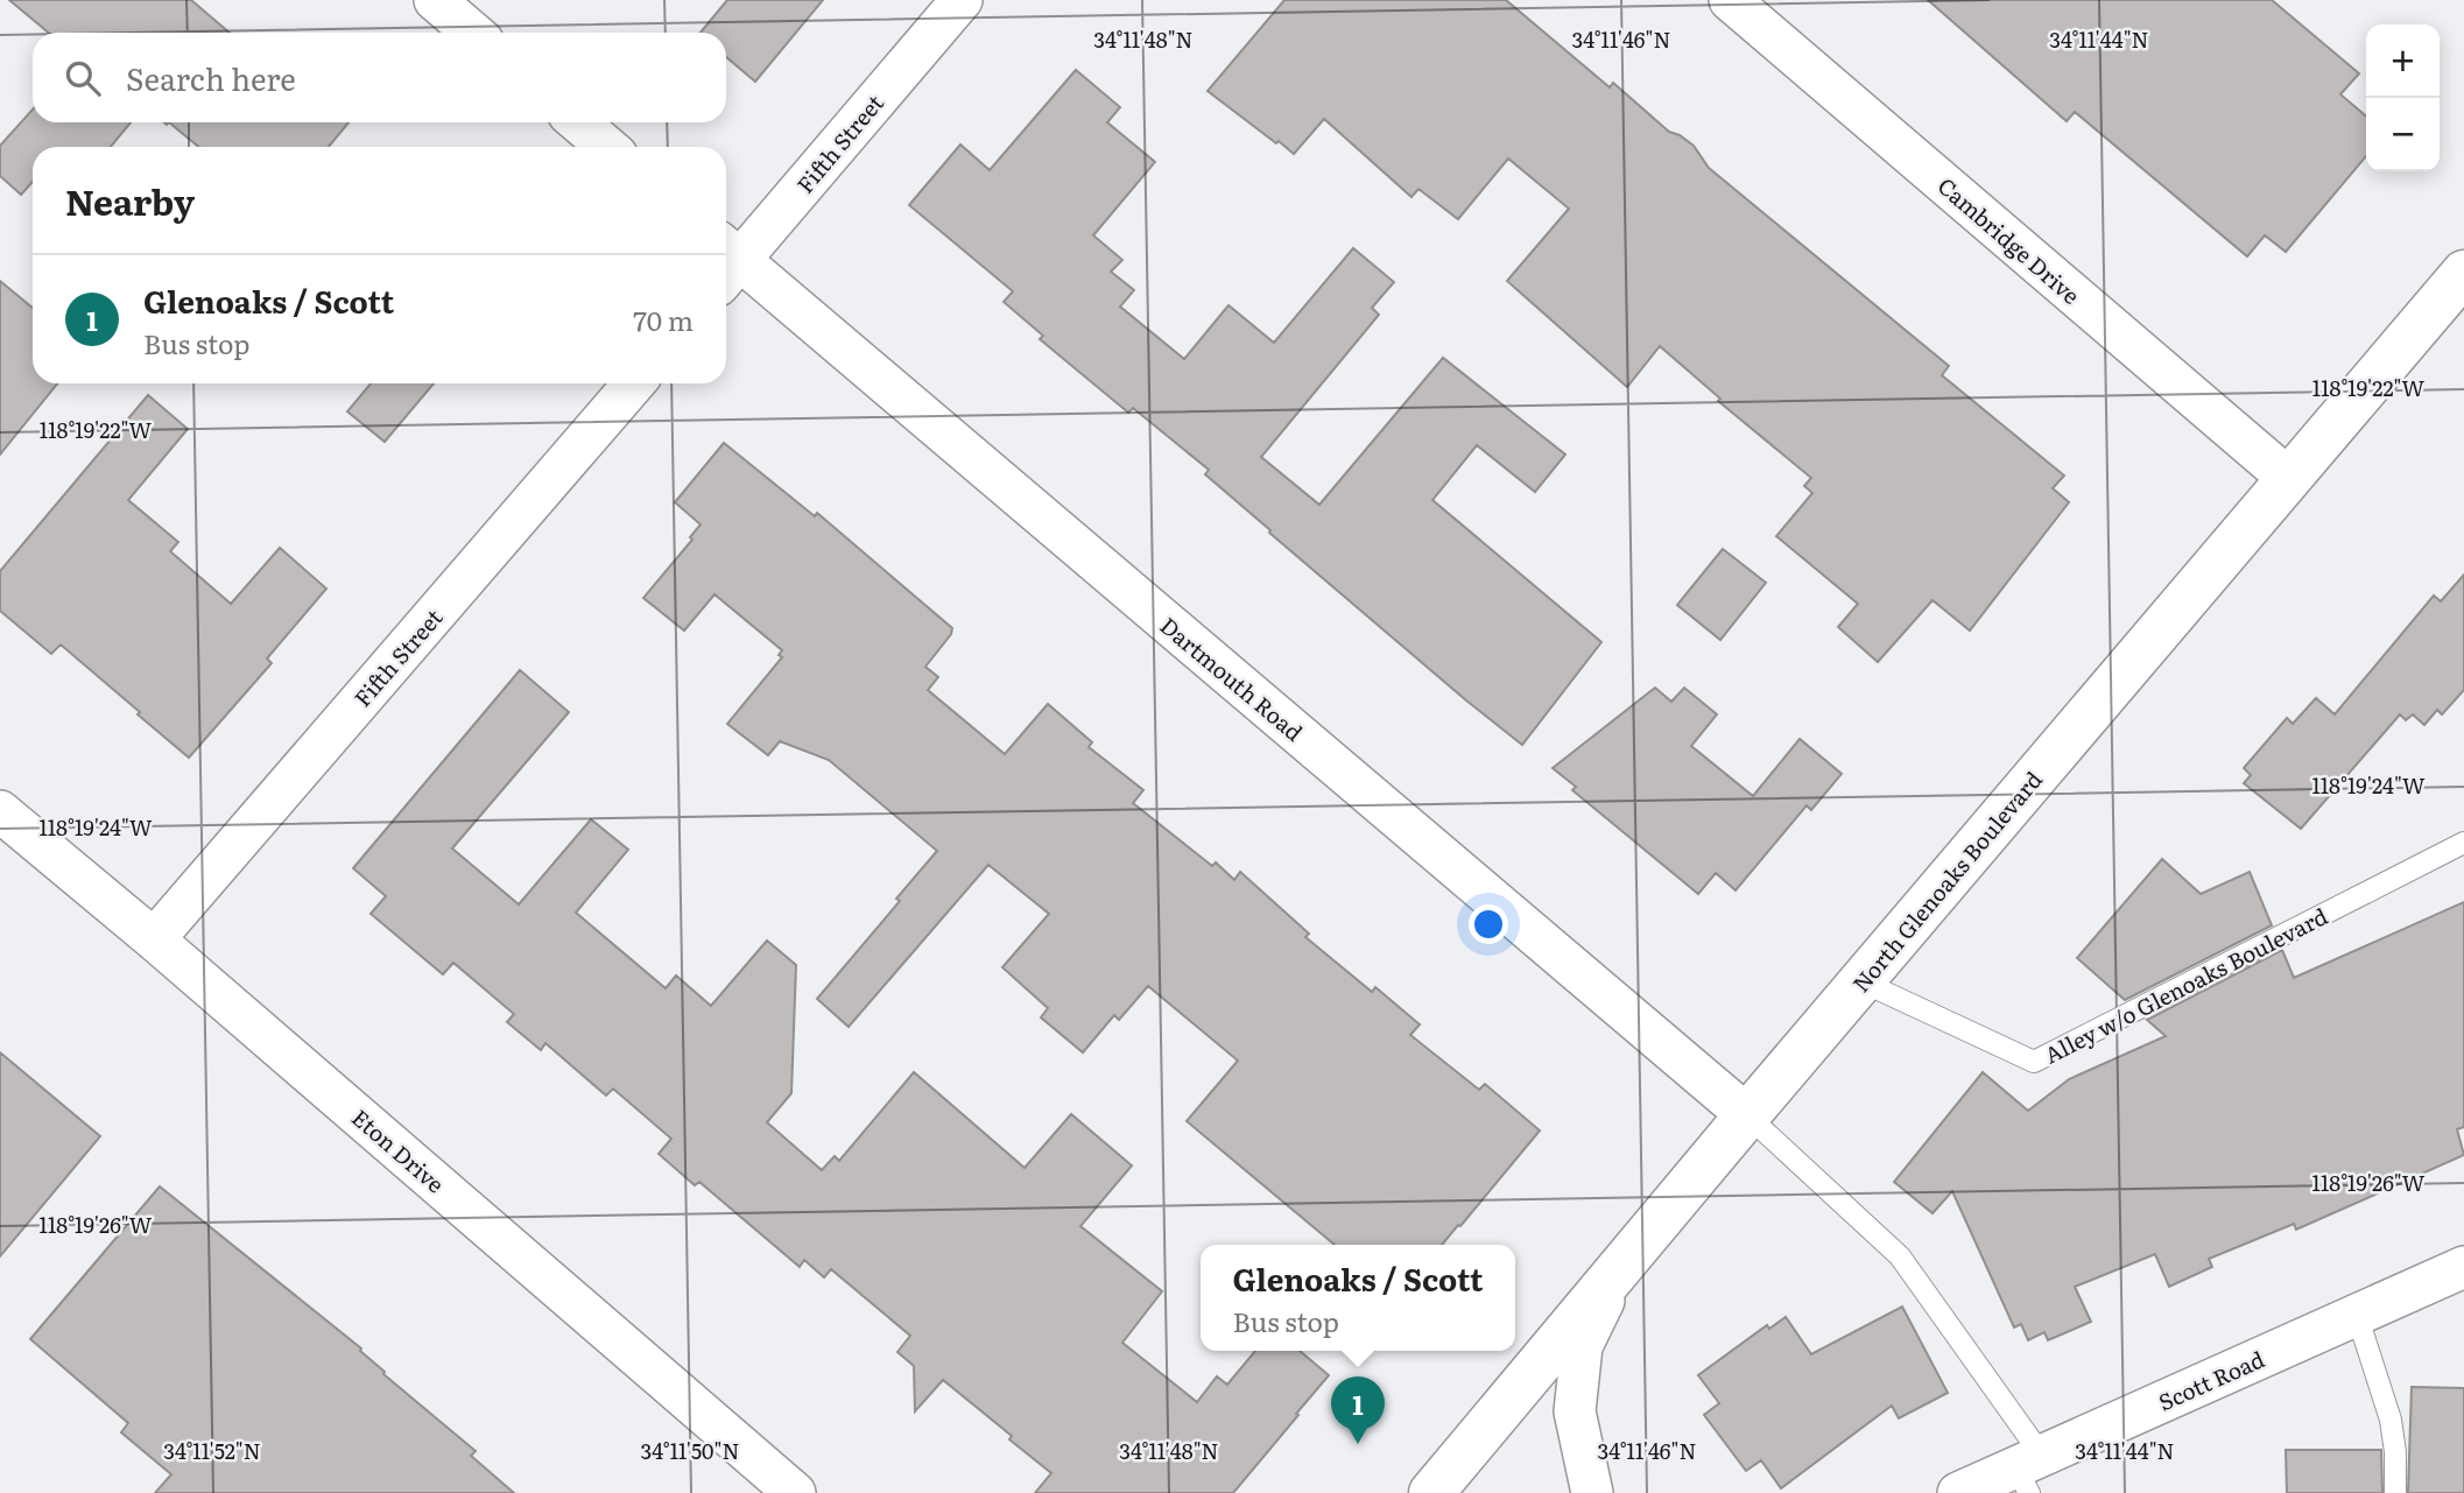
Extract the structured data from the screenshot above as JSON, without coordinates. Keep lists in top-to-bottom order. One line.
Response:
{"streets":{"main road":["North Glenoaks Boulevard"],"street":["Fifth Street","Cambridge Drive","Dartmouth Road","Eton Drive","Scott Road"],"lane":["Alley w/o Glenoaks Boulevard"]},"crossings":[["Fifth Street","Eton Drive"],["Cambridge Drive","North Glenoaks Boulevard"],["Dartmouth Road","North Glenoaks Boulevard"],["North Glenoaks Boulevard","Alley w/o Glenoaks Boulevard"]],"page":{"map_buttons":["+","−"],"search":"Search here","heading":"Nearby","list":[{"mark":"1","name":"Glenoaks / Scott","note":"Bus stop","value":"70 m"}],"popup":["Glenoaks / Scott","Bus stop"],"pins":"1"},"coordinates":["34°11'48\"N","34°11'46\"N","34°11'44\"N","118°19'22\"W","118°19'24\"W","118°19'26\"W","34°11'52\"N","34°11'50\"N"]}
